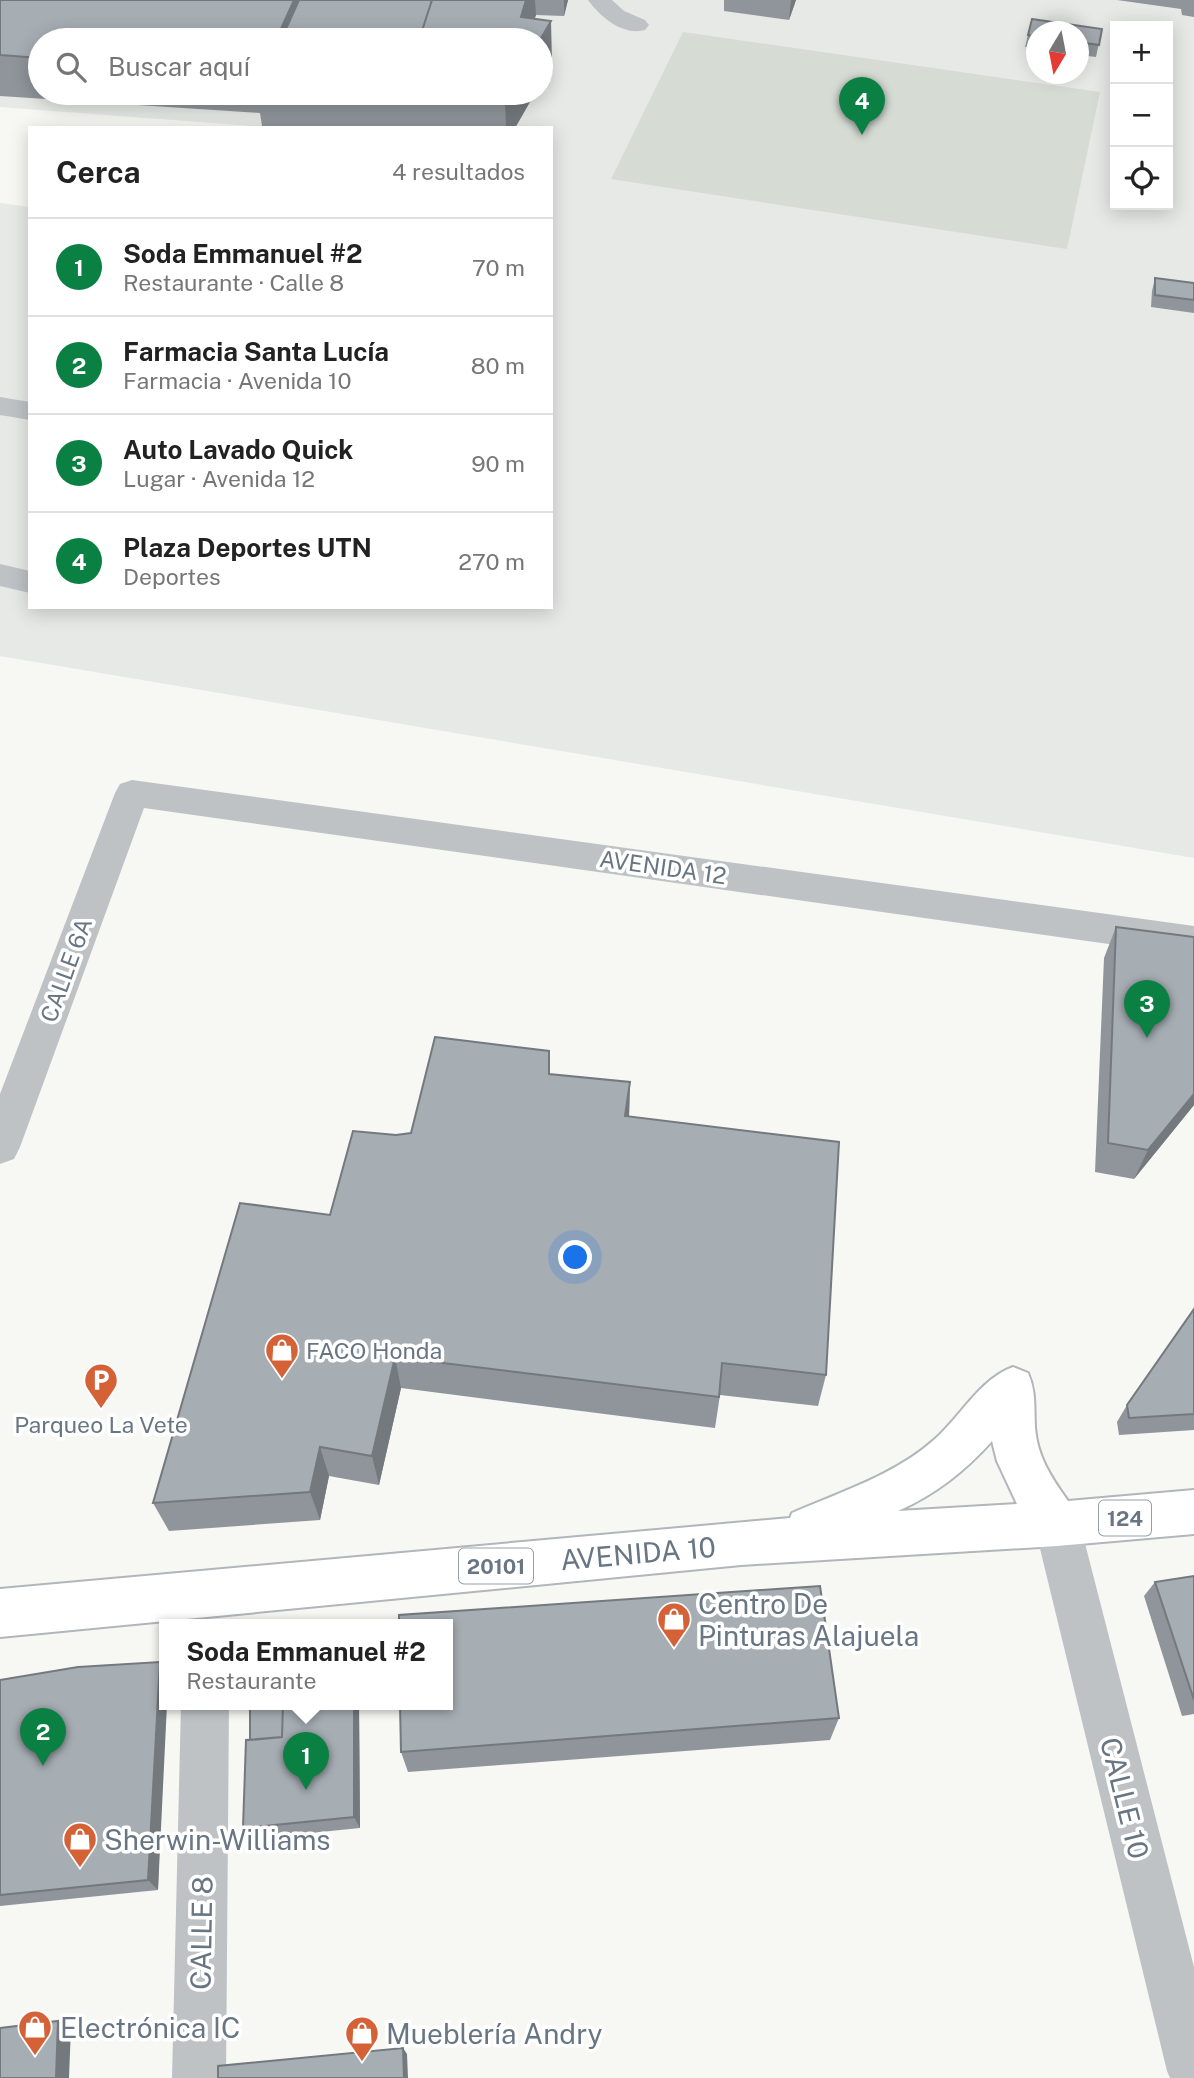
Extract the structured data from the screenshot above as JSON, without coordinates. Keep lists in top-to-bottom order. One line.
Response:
{"streets":{"main road":["124","AVENIDA 10","20101"],"street":["AVENIDA 12","CALLE 6A","CALLE 10","CALLE 8"]},"crossings":[["AVENIDA 12","CALLE 6A"],["AVENIDA 10","CALLE 10"]],"places":{"shop":["FACO Honda","Centro De Pinturas Alajuela","Sherwin-Williams","Electrónica IC","Mueblería Andry"],"parking":["Parqueo La Vete"]},"north":"bottom","page":{"map_buttons":["+","−"],"search":"Buscar aquí","pins":["4","3","2","1"],"heading":["Cerca","4 resultados"],"list":[{"mark":"1","name":"Soda Emmanuel #2","note":"Restaurante · Calle 8","value":"70 m"},{"mark":"2","name":"Farmacia Santa Lucía","note":"Farmacia · Avenida 10","value":"80 m"},{"mark":"3","name":"Auto Lavado Quick","note":"Lugar · Avenida 12","value":"90 m"},{"mark":"4","name":"Plaza Deportes UTN","note":"Deportes","value":"270 m"}],"popup":["Soda Emmanuel #2","Restaurante"]}}
